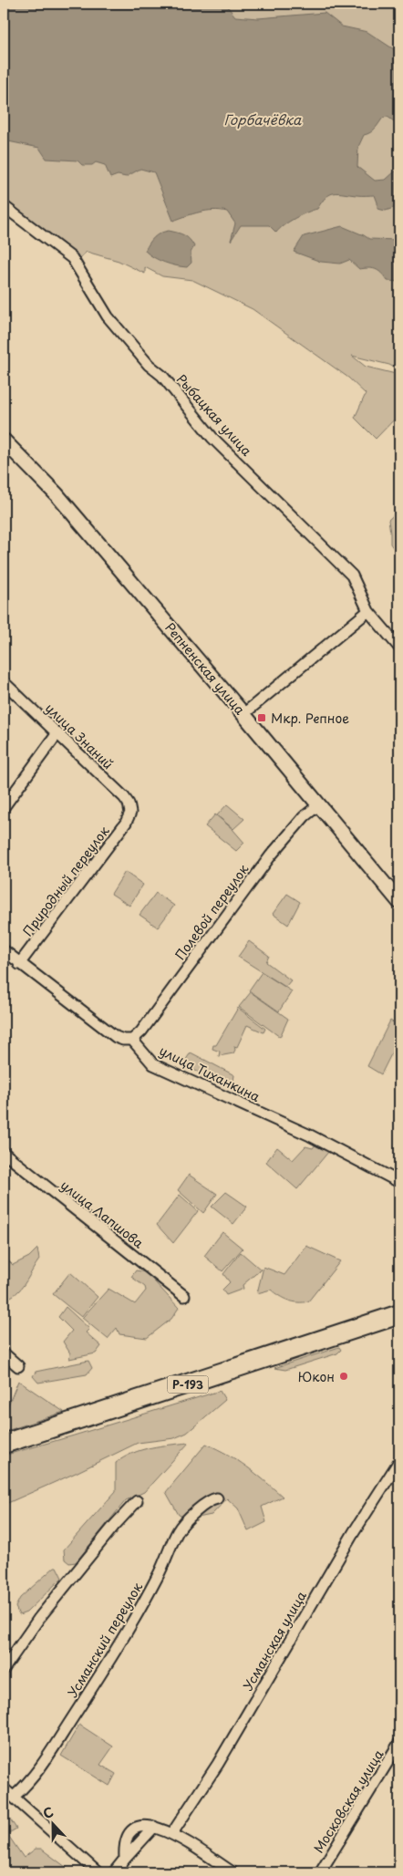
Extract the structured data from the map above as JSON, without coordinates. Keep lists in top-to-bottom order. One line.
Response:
{"streets":{"highway":["Р-193"],"street":["Рыбацкая улица","Репненская улица","улица Знаний","Природный переулок","Полевой переулок","улица Тиханкина","улица Лапшова","Усманский переулок","Усманская улица","Московская улица"]},"crossings":[["Репненская улица","Полевой переулок"],["улица Знаний","Природный переулок"],["Полевой переулок","улица Тиханкина"]],"water":["Горбачёвка"],"places":{"transit":["Мкр. Репное"],"other":["Юкон"]},"north":"top"}
